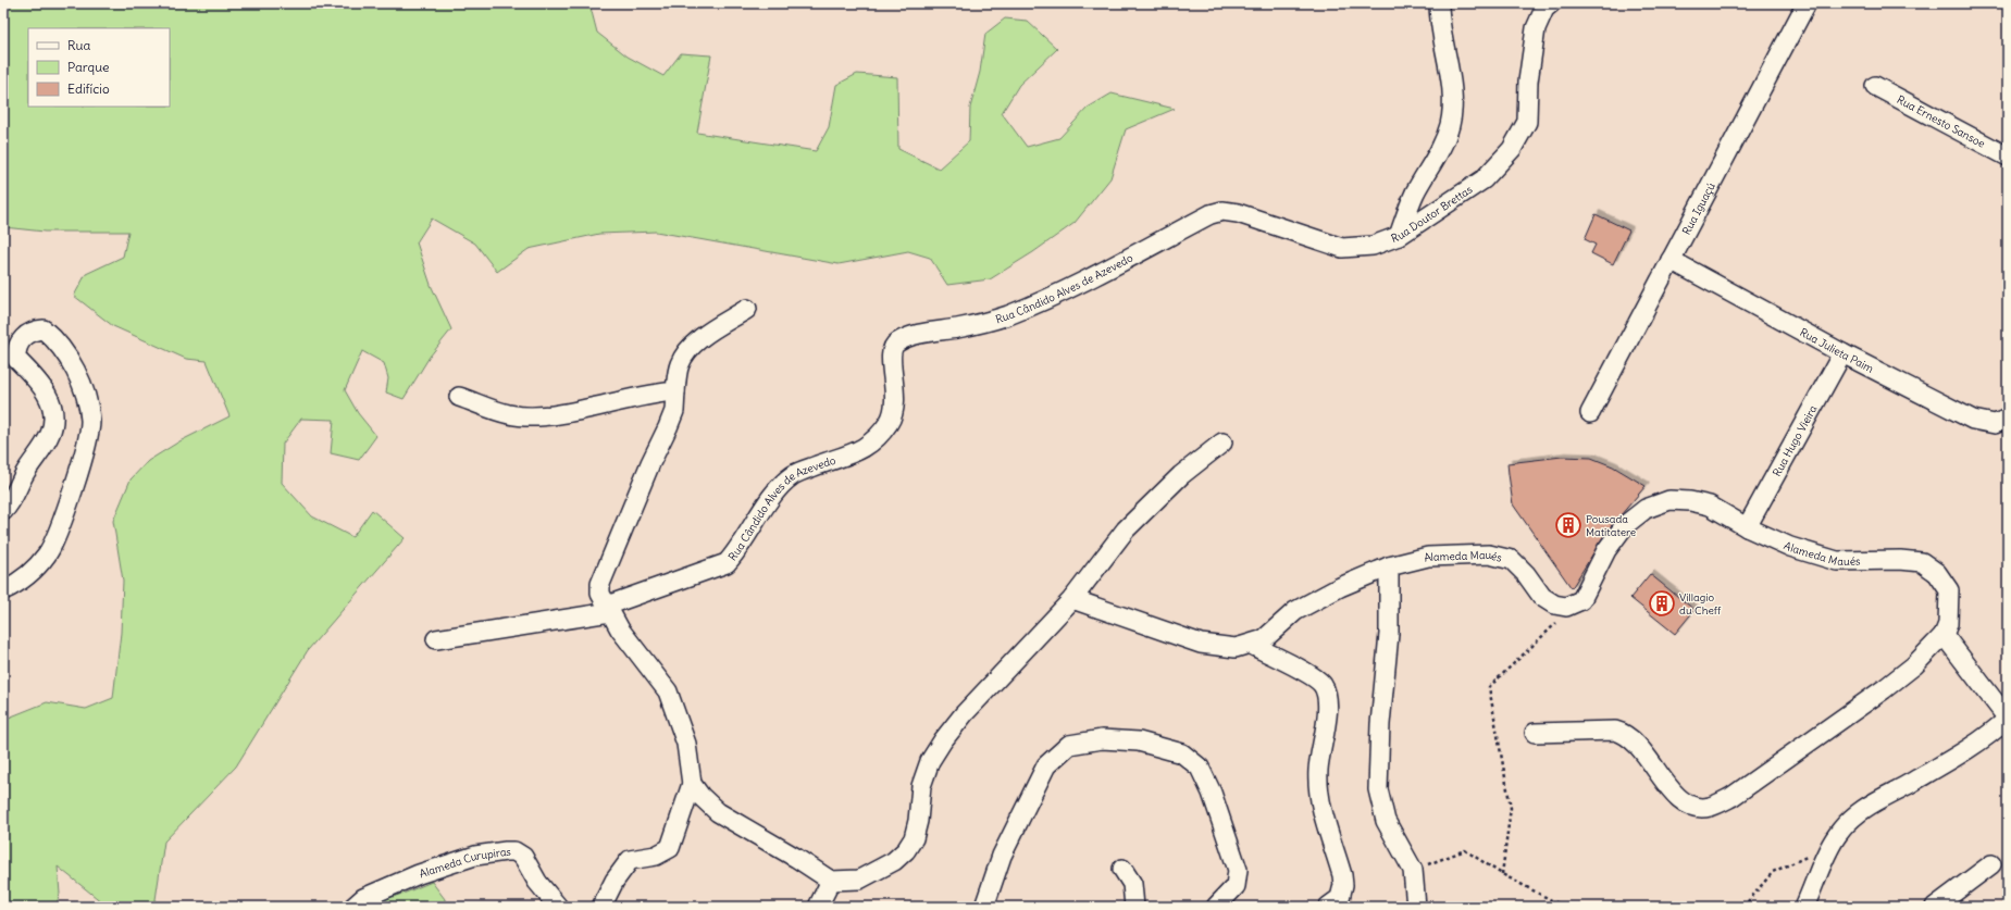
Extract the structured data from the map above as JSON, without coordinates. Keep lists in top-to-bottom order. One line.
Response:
{"streets":{"street":["Rua Ernesto Sansoe","Rua Doutor Brettas","Rua Iguaçú","Rua Cândido Alves de Azevedo","Rua Julieta Paim","Rua Hugo Vieira","Alameda Maués","Alameda Curupiras"]},"crossings":[["Rua Doutor Brettas","Rua Cândido Alves de Azevedo"],["Rua Iguaçú","Rua Julieta Paim"],["Rua Julieta Paim","Rua Hugo Vieira"],["Rua Hugo Vieira","Alameda Maués"]],"places":{"building":["Pousada Matitatere","Villagio du Cheff"]},"legend":["Rua","Parque","Edifício"]}
